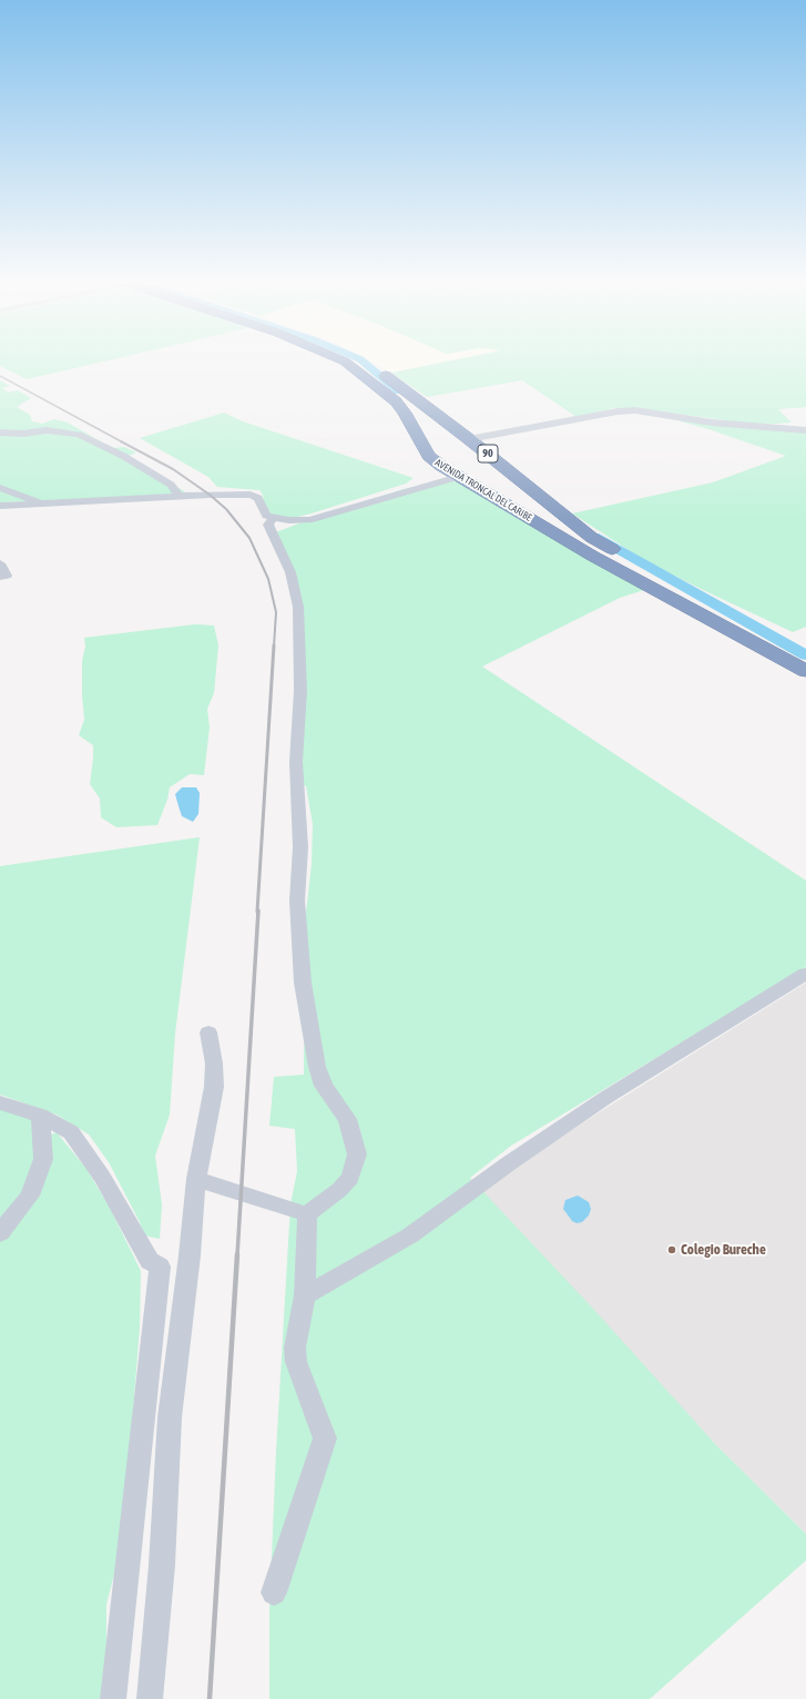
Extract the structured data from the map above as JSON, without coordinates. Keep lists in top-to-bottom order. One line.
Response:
{"streets":{"highway":["90","AVENIDA TRONCAL DEL CARIBE"]},"places":["Colegio Bureche"]}
